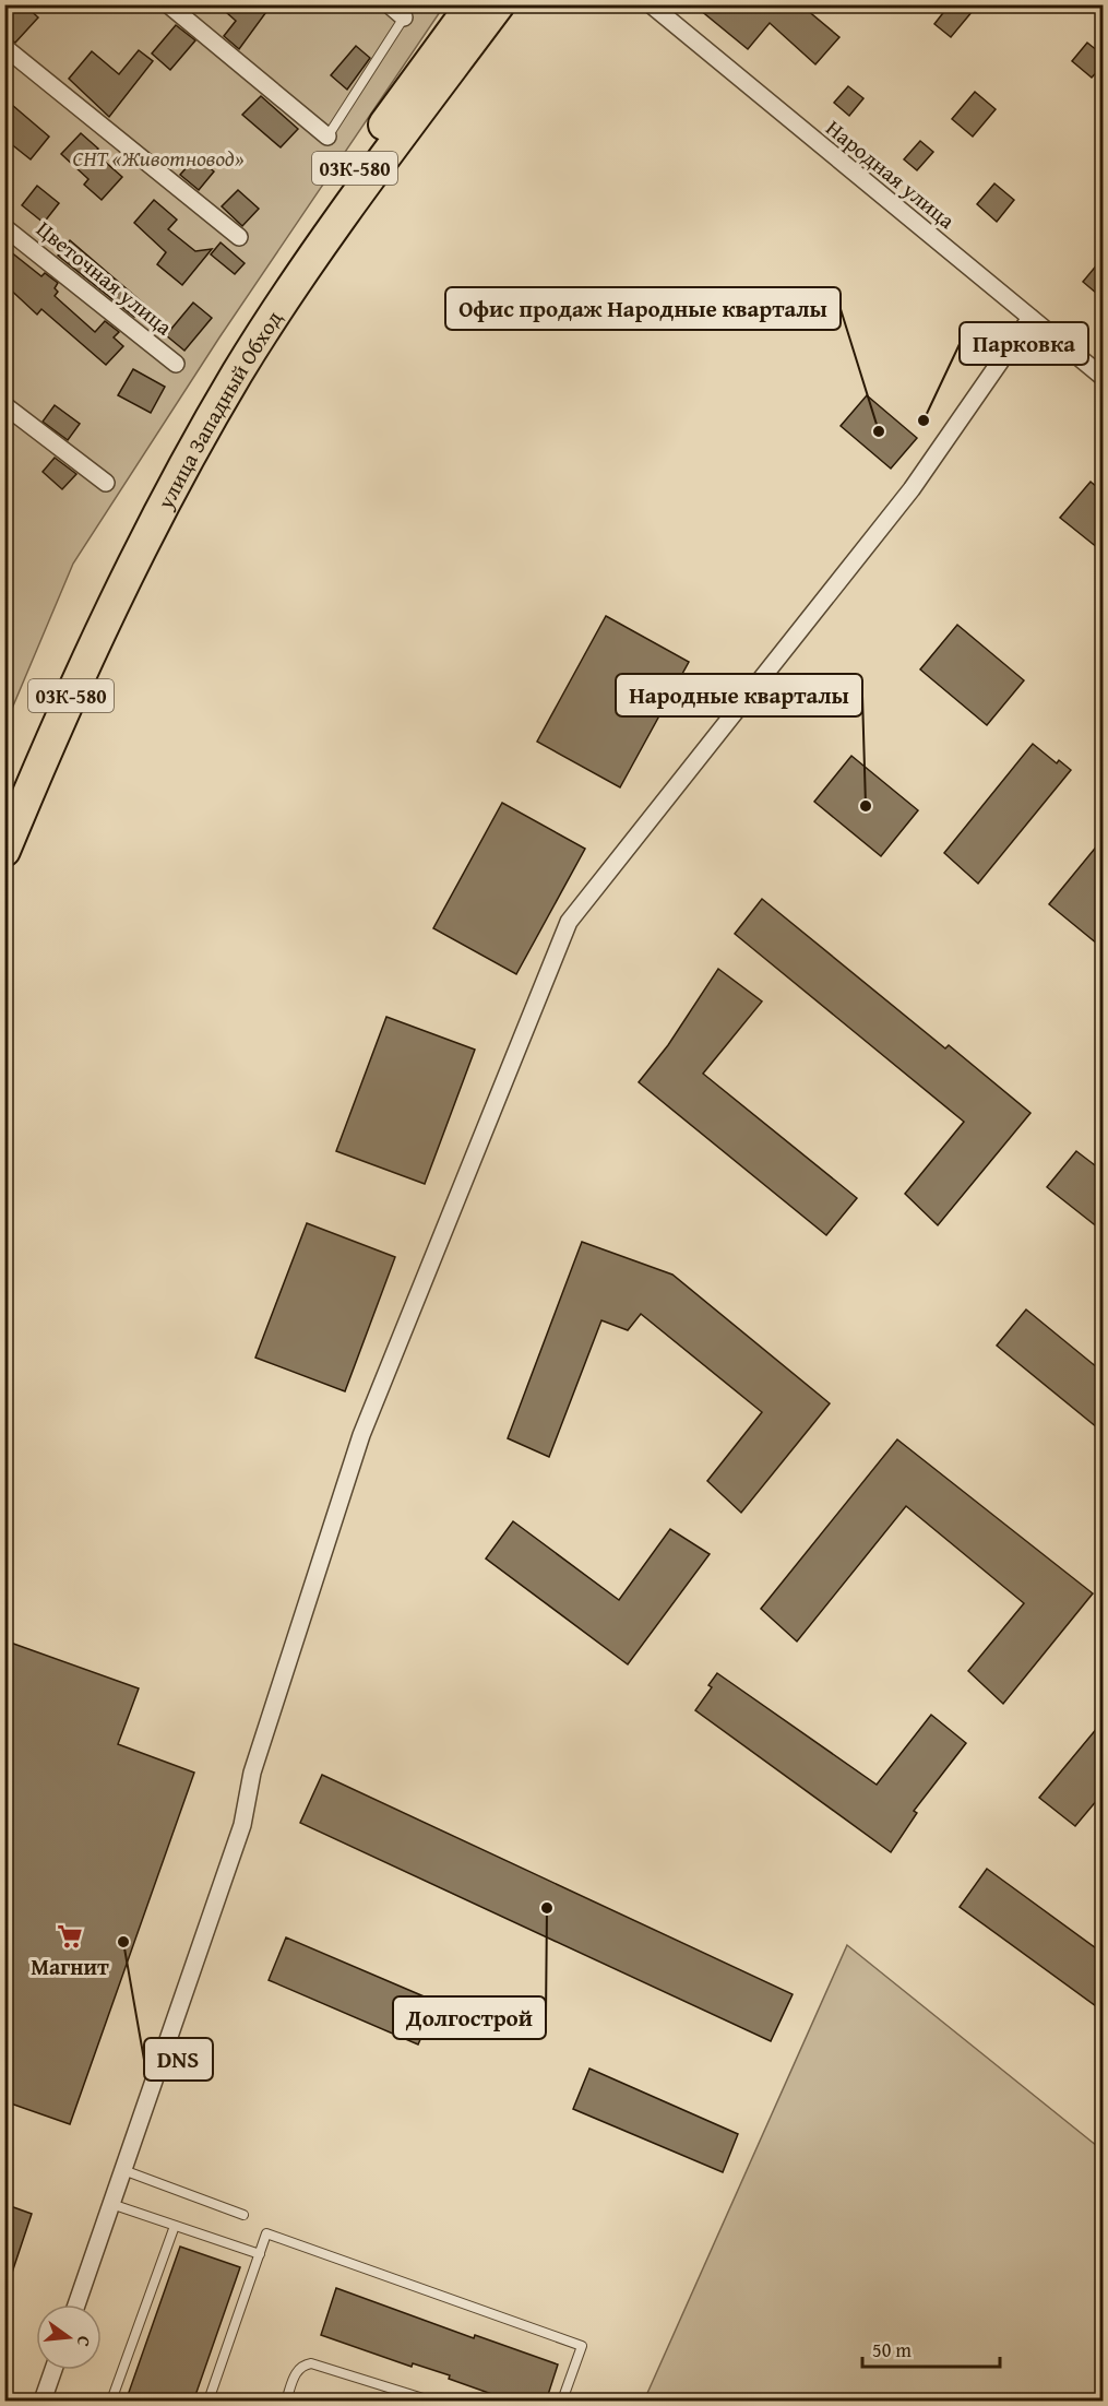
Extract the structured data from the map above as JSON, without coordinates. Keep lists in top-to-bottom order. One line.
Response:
{"streets":{"highway":["03К-580","улица Западный Обход"],"street":["Народная улица","Цветочная улица"]},"parks":["СНТ «Животновод»"],"places":{"other":["Парковка","Офис продаж Народные кварталы","Народные кварталы","Долгострой","DNS"],"supermarket":["Магнит"]},"scale_bar":"50 m","north":"right"}
